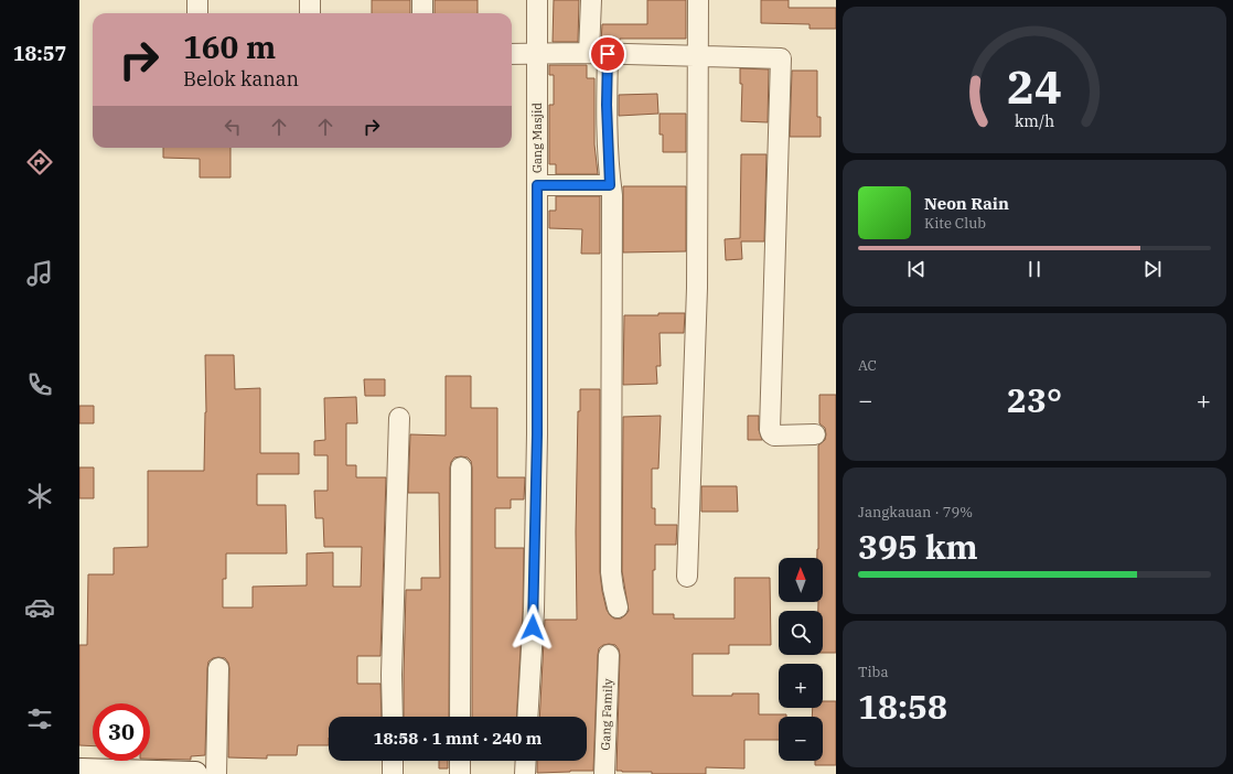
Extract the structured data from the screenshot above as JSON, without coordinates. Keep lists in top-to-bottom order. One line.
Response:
{"streets":{"street":["Gang Masjid","Gang Family"]},"north":"top","page":{"tabs":"18:57","turn":["160 m","Belok kanan"],"song":["Neon Rain","Kite Club"],"tile":["AC",["Jangkauan · 79%","395 km"],["Tiba","18:58"]],"heat":["−","23°","+"],"map_buttons":["+","−"],"limit":"30","trip":"18:58 · 1 mnt · 240 m","gauge":["24","km/h"]}}
